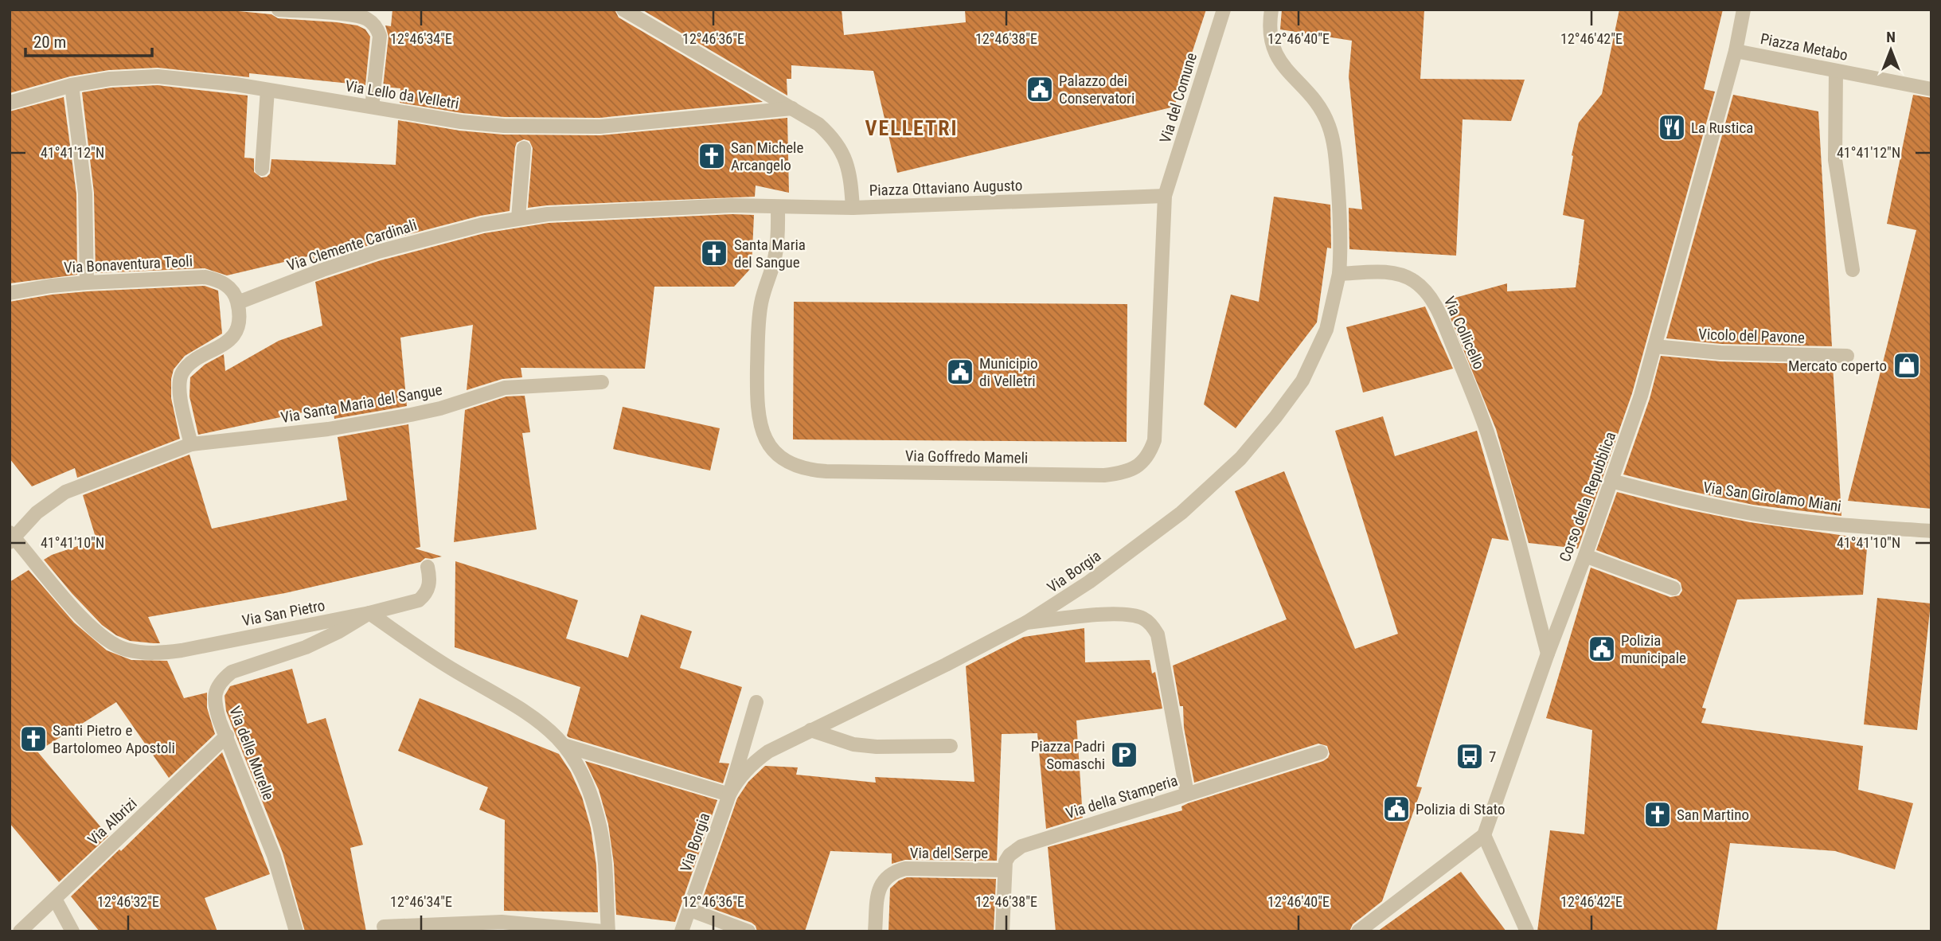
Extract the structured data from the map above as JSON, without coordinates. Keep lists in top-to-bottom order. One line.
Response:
{"streets":{"street":["Piazza Metabo","Via Lello da Velletri","Via del Comune","Piazza Ottaviano Augusto","Via Clemente Cardinali","Via Bonaventura Teoli","Via Collicello","Vicolo del Pavone","Via Santa Maria del Sangue","Via Goffredo Mameli","Corso della Repubblica","Via San Girolamo Miani","Via Borgia","Via San Pietro","Via delle Murelle","Via della Stamperia","Via Albrizi","Via del Serpe"]},"crossings":[["Piazza Metabo","Corso della Repubblica"],["Via Lello da Velletri","Piazza Ottaviano Augusto"],["Via del Comune","Piazza Ottaviano Augusto"],["Via del Comune","Via Goffredo Mameli"],["Piazza Ottaviano Augusto","Via Clemente Cardinali"],["Piazza Ottaviano Augusto","Via Goffredo Mameli"],["Via Clemente Cardinali","Via Bonaventura Teoli"],["Via Clemente Cardinali","Via Goffredo Mameli"],["Via Collicello","Corso della Repubblica"],["Via Collicello","Via Borgia"],["Vicolo del Pavone","Corso della Repubblica"],["Corso della Repubblica","Via San Girolamo Miani"],["Via San Pietro","Via delle Murelle"],["Via delle Murelle","Via Albrizi"],["Via della Stamperia","Via del Serpe"]],"districts":["VELLETRI"],"places":{"public building":["Palazzo dei Conservatori","Municipio di Velletri","Polizia municipale","Polizia di Stato"],"restaurant":["La Rustica"],"church":["San Michele Arcangelo","Santa Maria del Sangue","Santi Pietro e Bartolomeo Apostoli","San Martino"],"shop":["Mercato coperto"],"parking":["Piazza Padri Somaschi"],"bus stop":["7"]},"scale_bar":"20 m","north":"top","coordinates":["12°46'34\"E","12°46'36\"E","12°46'38\"E","12°46'40\"E","12°46'42\"E","41°41'12\"N","41°41'10\"N","12°46'32\"E"]}
